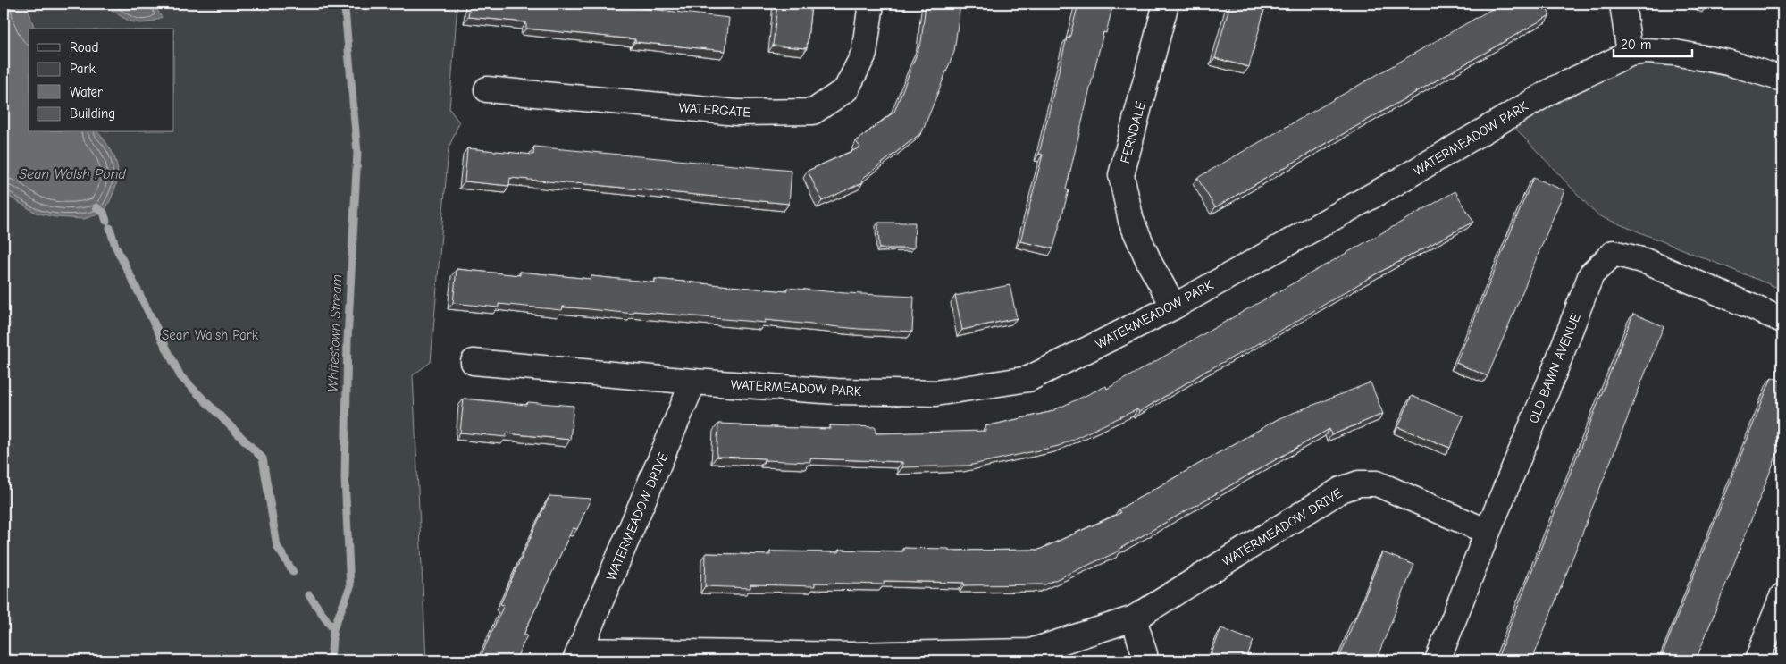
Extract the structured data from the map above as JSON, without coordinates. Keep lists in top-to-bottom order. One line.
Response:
{"streets":{"street":["WATERGATE","FERNDALE","WATERMEADOW PARK","OLD BAWN AVENUE","WATERMEADOW DRIVE"]},"crossings":[["FERNDALE","WATERMEADOW PARK"],["WATERMEADOW PARK","WATERMEADOW DRIVE"],["OLD BAWN AVENUE","WATERMEADOW DRIVE"]],"water":["Sean Walsh Pond","Whitestown Stream"],"parks":["Sean Walsh Park"],"legend":["Road","Park","Water","Building"],"scale_bar":"20 m"}
